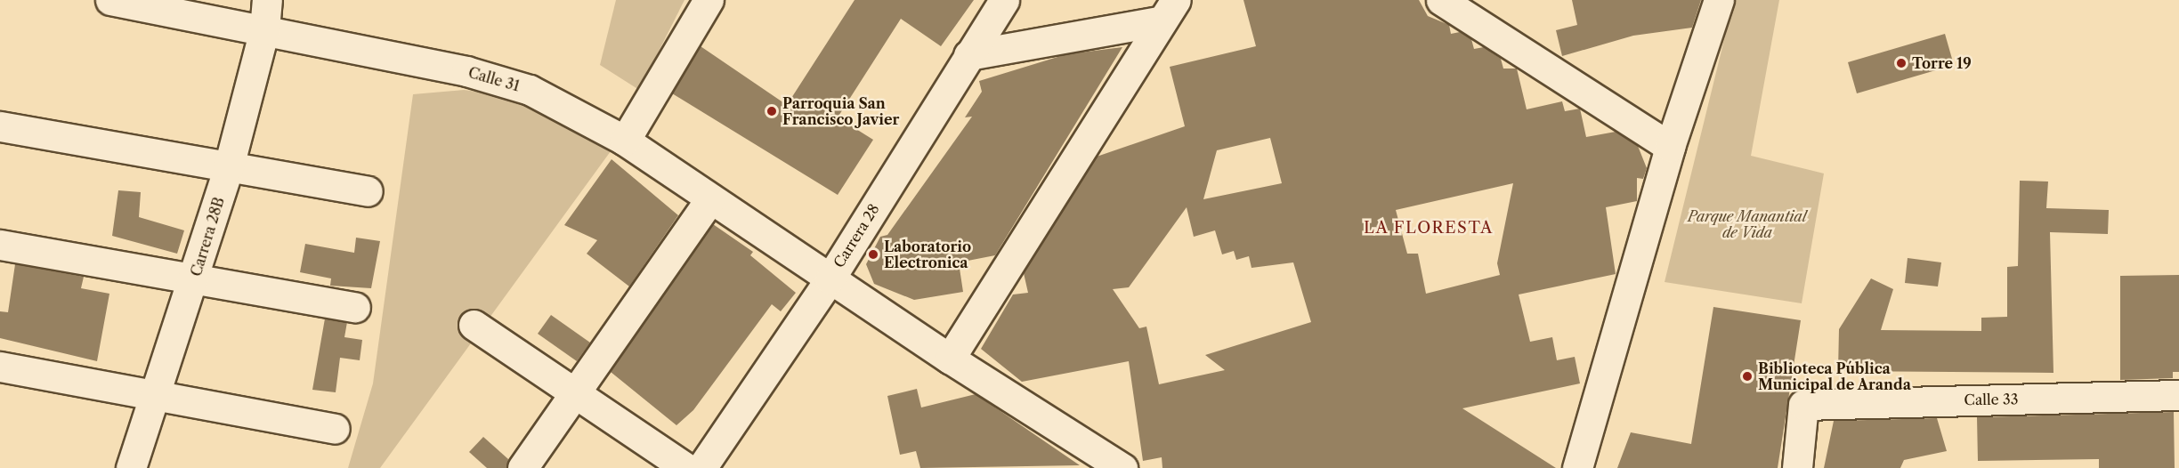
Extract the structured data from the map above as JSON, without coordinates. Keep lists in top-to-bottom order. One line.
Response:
{"streets":{"street":["Calle 31","Carrera 28","Carrera 28B","Calle 33"]},"crossings":[["Calle 31","Carrera 28"],["Calle 31","Carrera 28B"]],"districts":["LA FLORESTA"],"parks":["Parque Manantial de Vida"],"places":["Torre 19","Parroquia San Francisco Javier","Laboratorio Electronica","Biblioteca Pública Municipal de Aranda"]}
